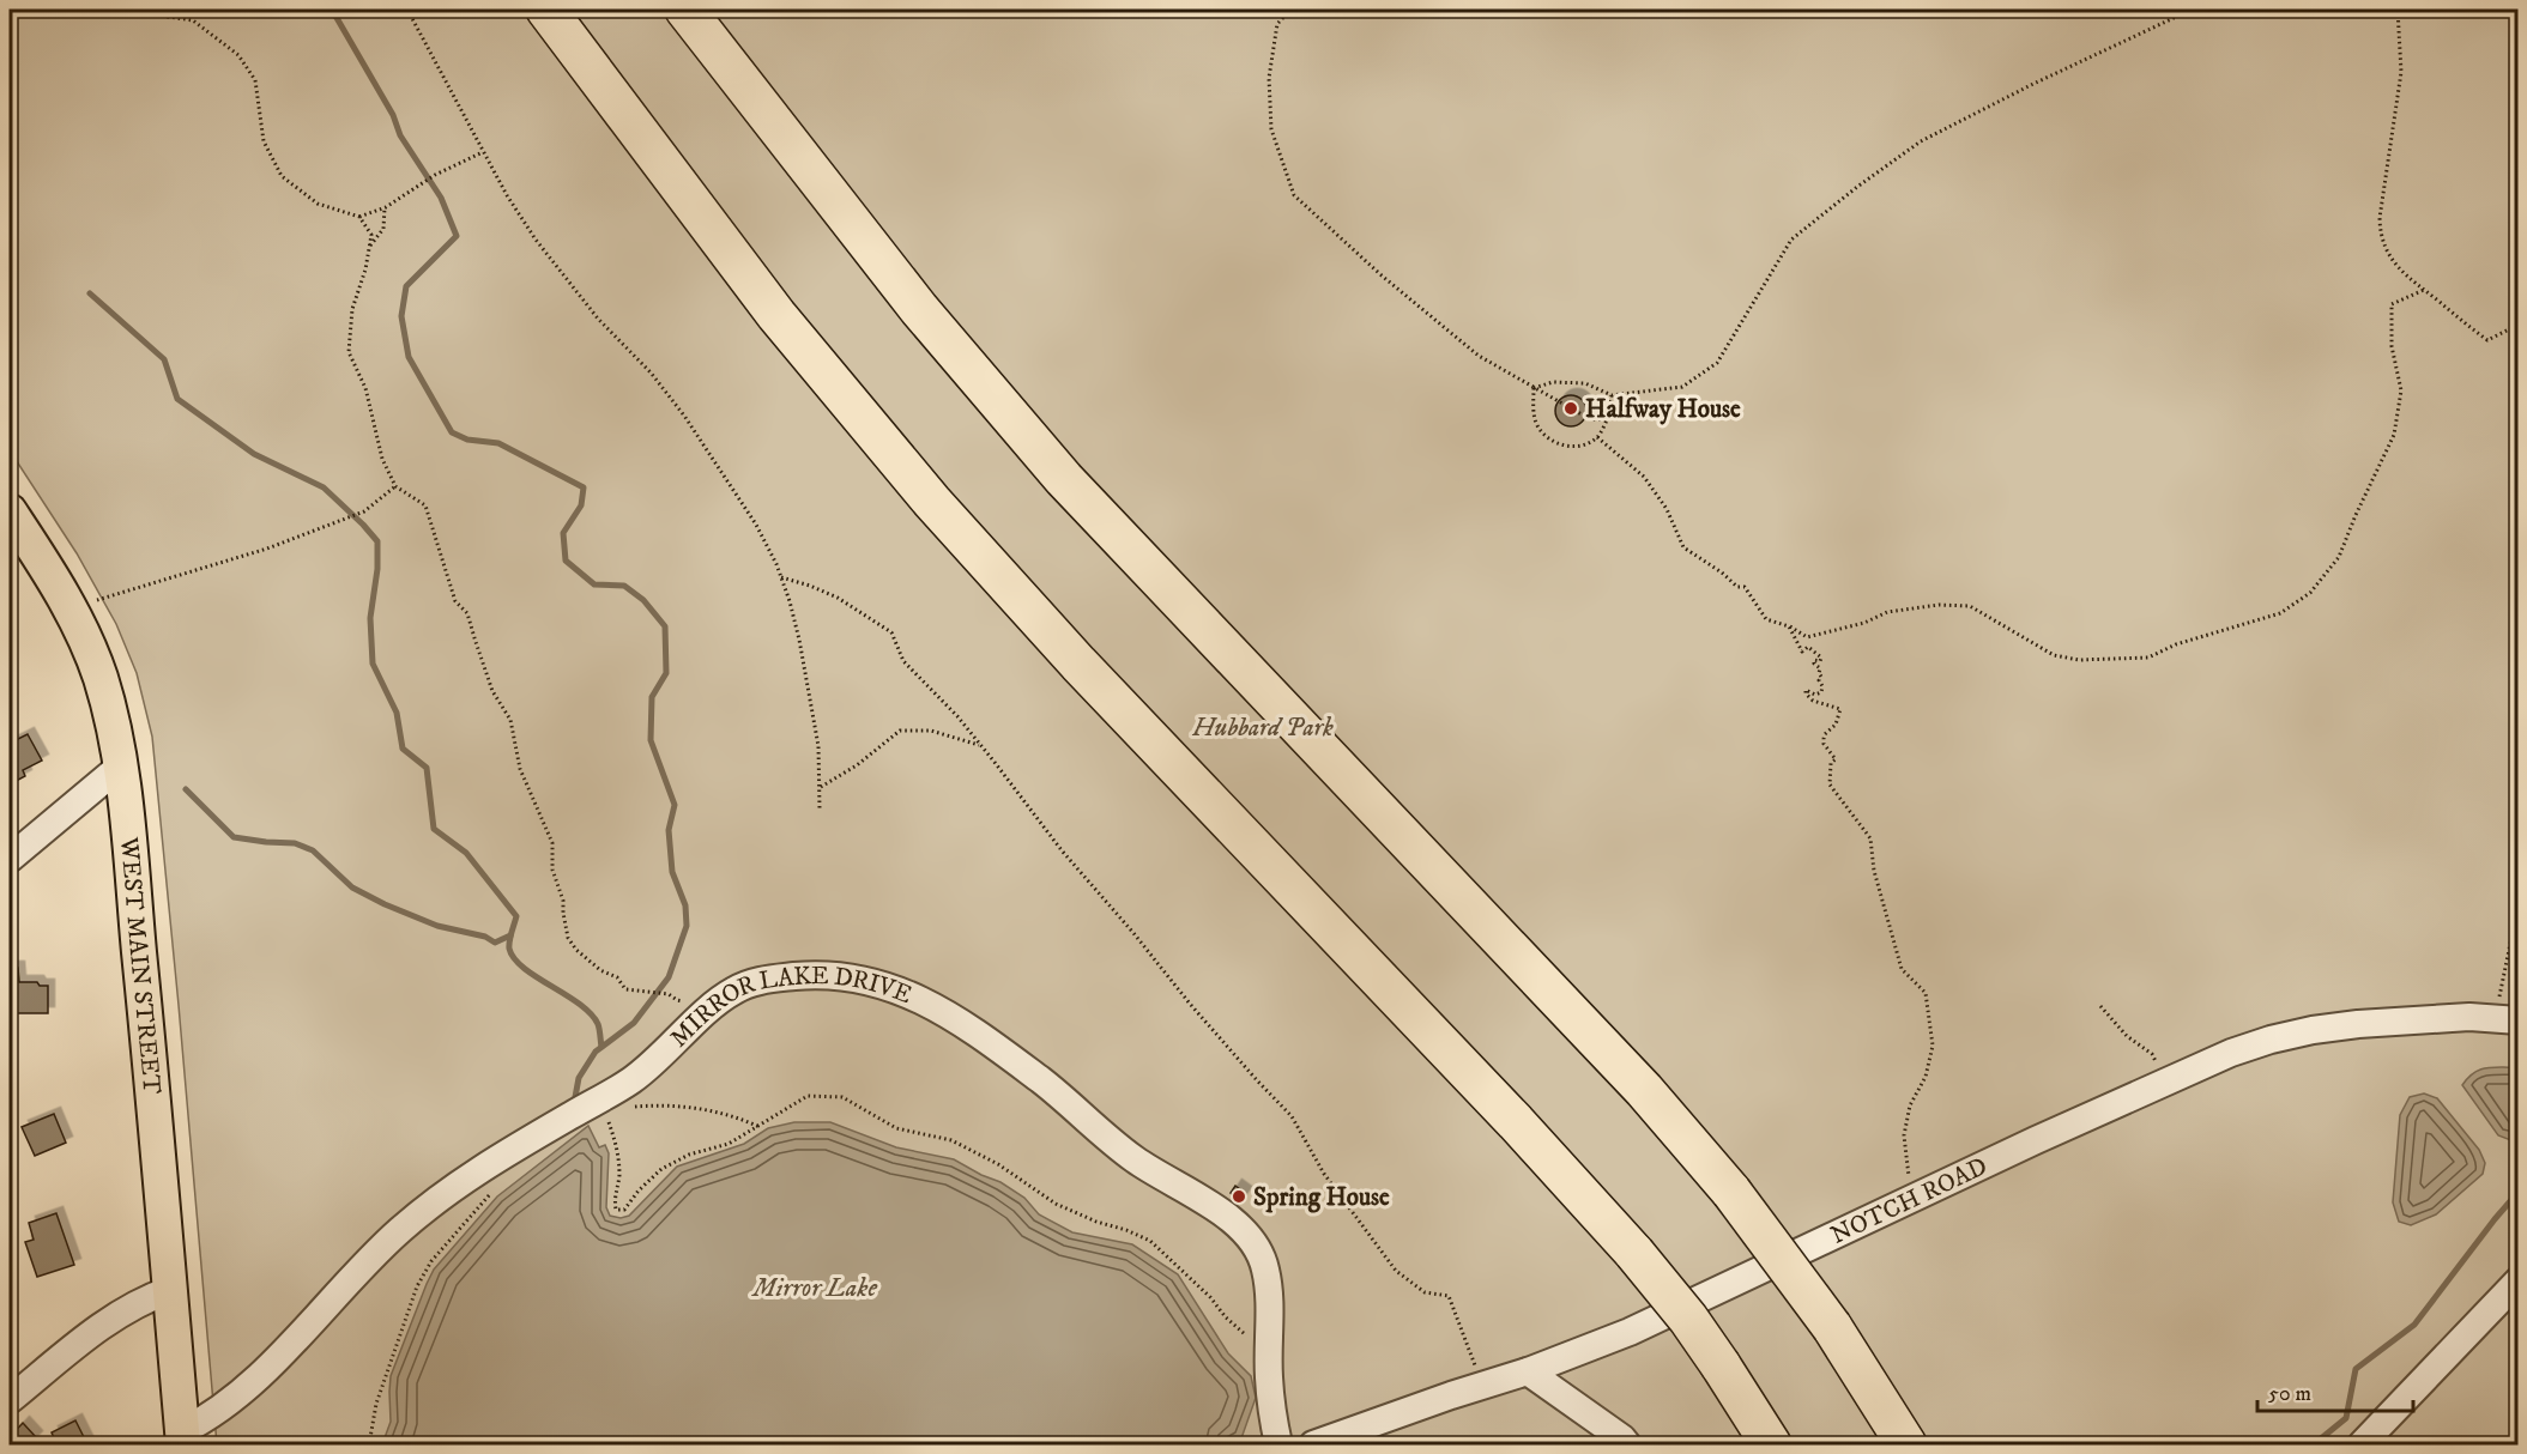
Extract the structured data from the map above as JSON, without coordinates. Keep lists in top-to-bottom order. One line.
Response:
{"streets":{"main road":["WEST MAIN STREET"],"street":["MIRROR LAKE DRIVE","NOTCH ROAD"]},"crossings":[["WEST MAIN STREET","MIRROR LAKE DRIVE"]],"water":["Mirror Lake"],"parks":["Hubbard Park"],"places":["Halfway House","Spring House"],"scale_bar":"50 m"}
